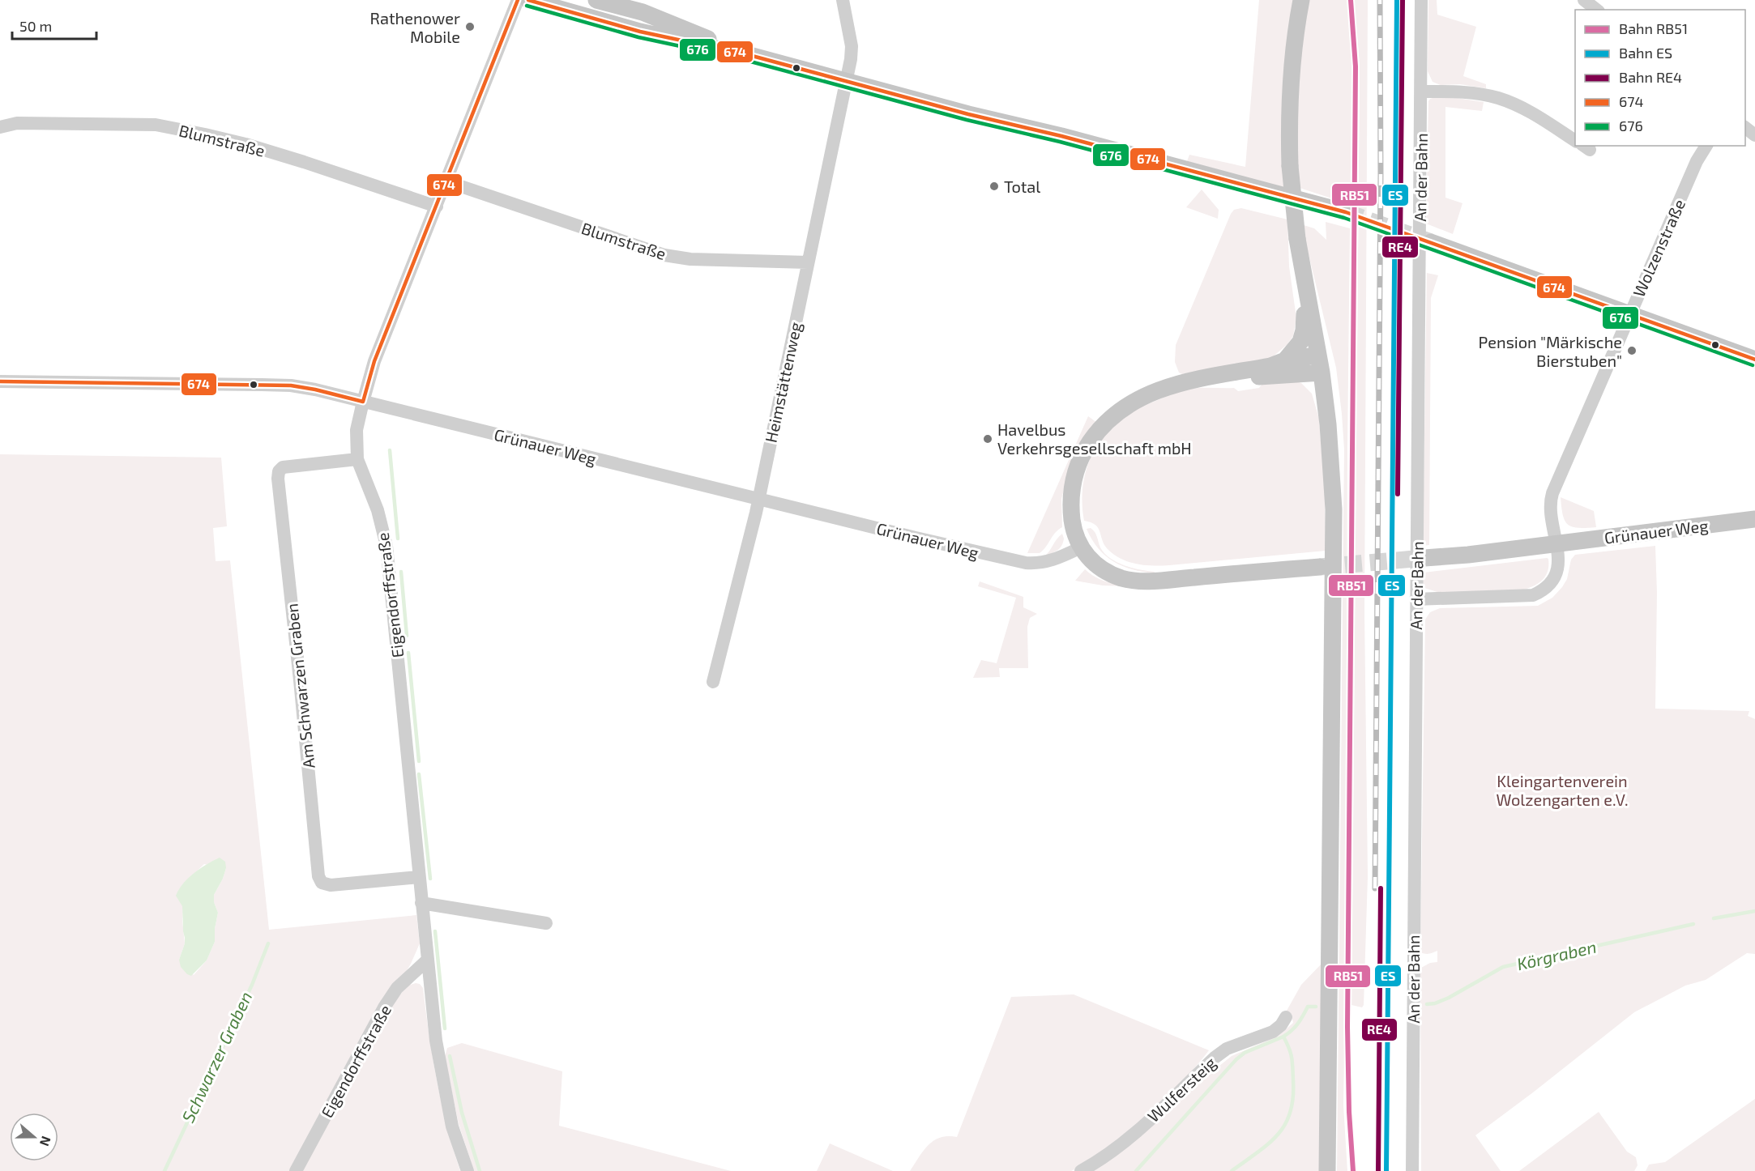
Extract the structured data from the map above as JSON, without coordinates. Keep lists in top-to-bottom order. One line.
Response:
{"streets":{"main road":["Grünauer Weg"],"street":["Blumstraße","An der Bahn","Wolzenstraße","Heimstättenweg","Eigendorffstraße","Am Schwarzen Graben","Wulfersteig"]},"crossings":[["Blumstraße","Heimstättenweg"],["Blumstraße","Eigendorffstraße"],["Wolzenstraße","Grünauer Weg"],["Heimstättenweg","Grünauer Weg"],["Grünauer Weg","Eigendorffstraße"],["Eigendorffstraße","Am Schwarzen Graben"]],"water":["Körgraben","Schwarzer Graben"],"parks":["Kleingartenverein Wolzengarten e.V."],"places":["Rathenower Mobile","Total","Pension \"Märkische Bierstuben\"","Havelbus Verkehrsgesellschaft mbH"],"lines":["rail line RB51","rail line ES","rail line RE4","transit line 674","transit line 676"],"legend":["Bahn RB51","Bahn ES","Bahn RE4","674","676"],"scale_bar":"50 m","north":"right"}
